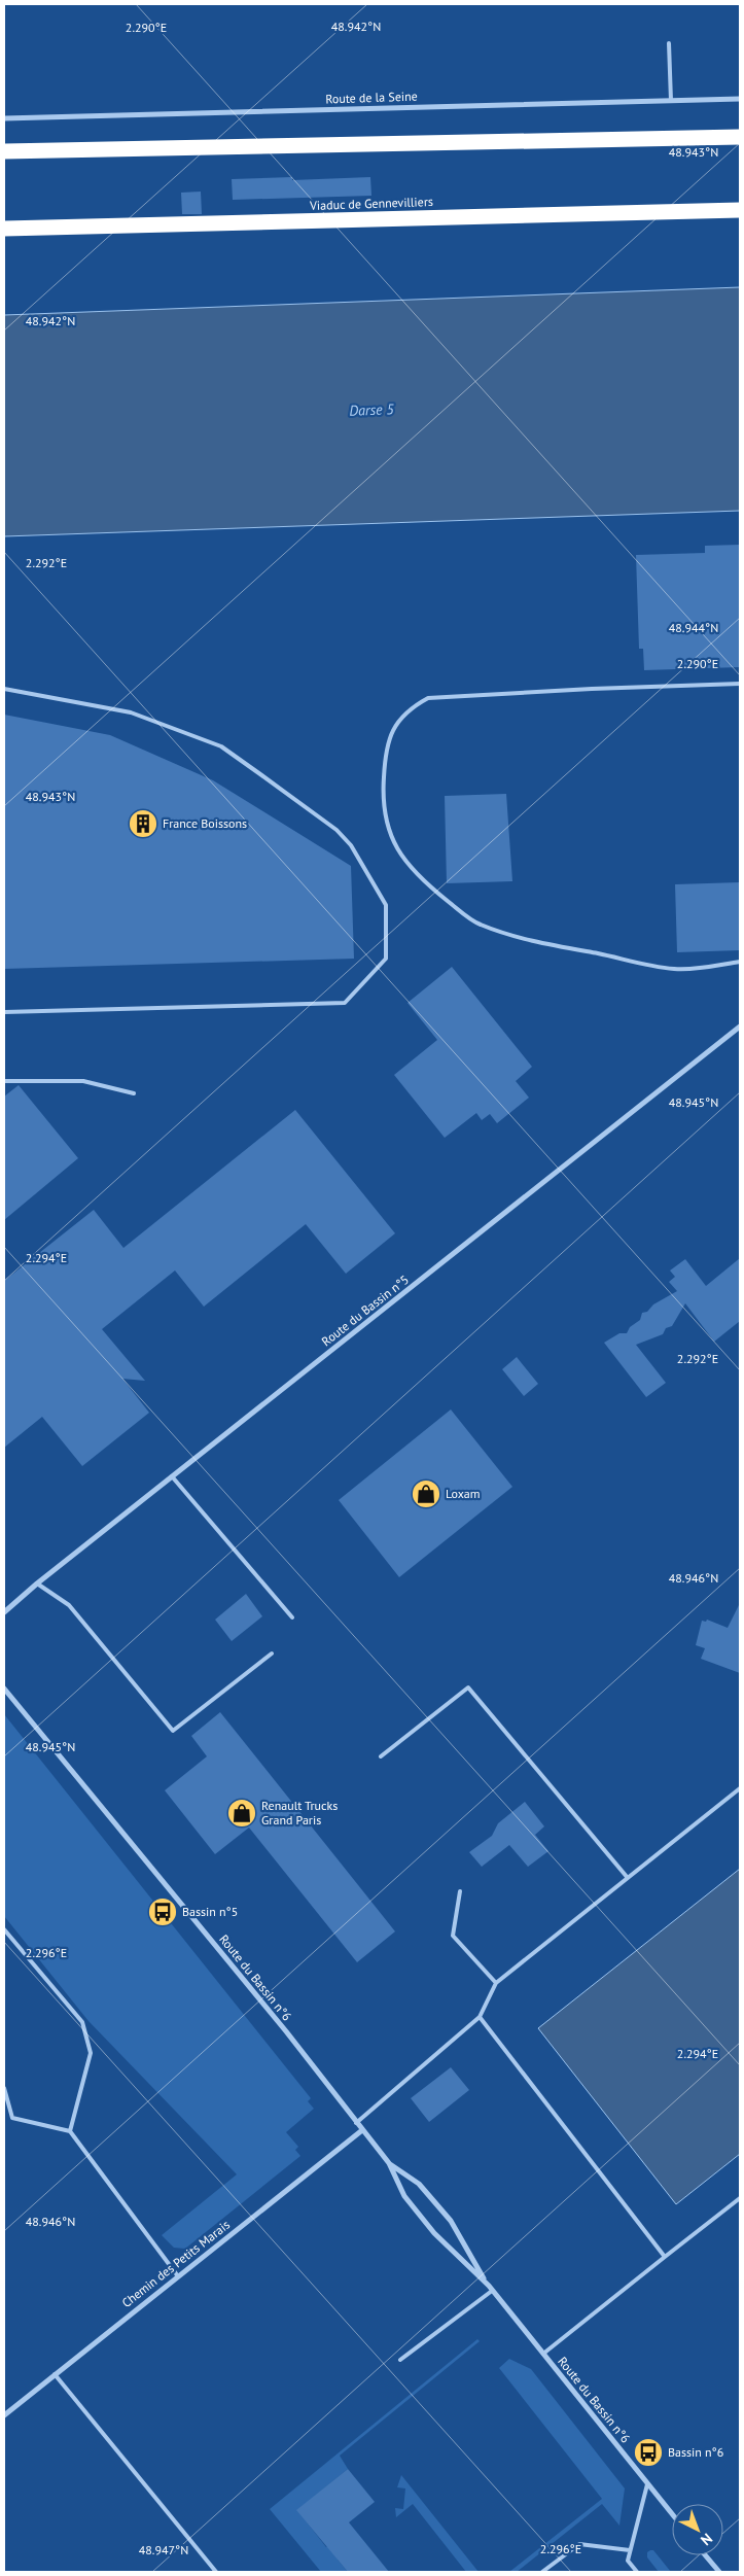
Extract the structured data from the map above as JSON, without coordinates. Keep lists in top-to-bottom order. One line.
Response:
{"streets":{"highway":["Viaduc de Gennevilliers"],"street":["Route de la Seine","Route du Bassin n°5","Route du Bassin n°6","Chemin des Petits Marais"]},"crossings":[["Route du Bassin n°6","Chemin des Petits Marais"]],"water":["Darse 5"],"places":{"building":["France Boissons"],"shop":["Loxam","Renault Trucks Grand Paris"],"bus stop":["Bassin n°5","Bassin n°6"]},"north":"bottom right","coordinates":["48.942°N","2.290°E","48.943°N","2.292°E","48.944°N","48.945°N","2.294°E","48.946°N","2.296°E","48.947°N"]}
